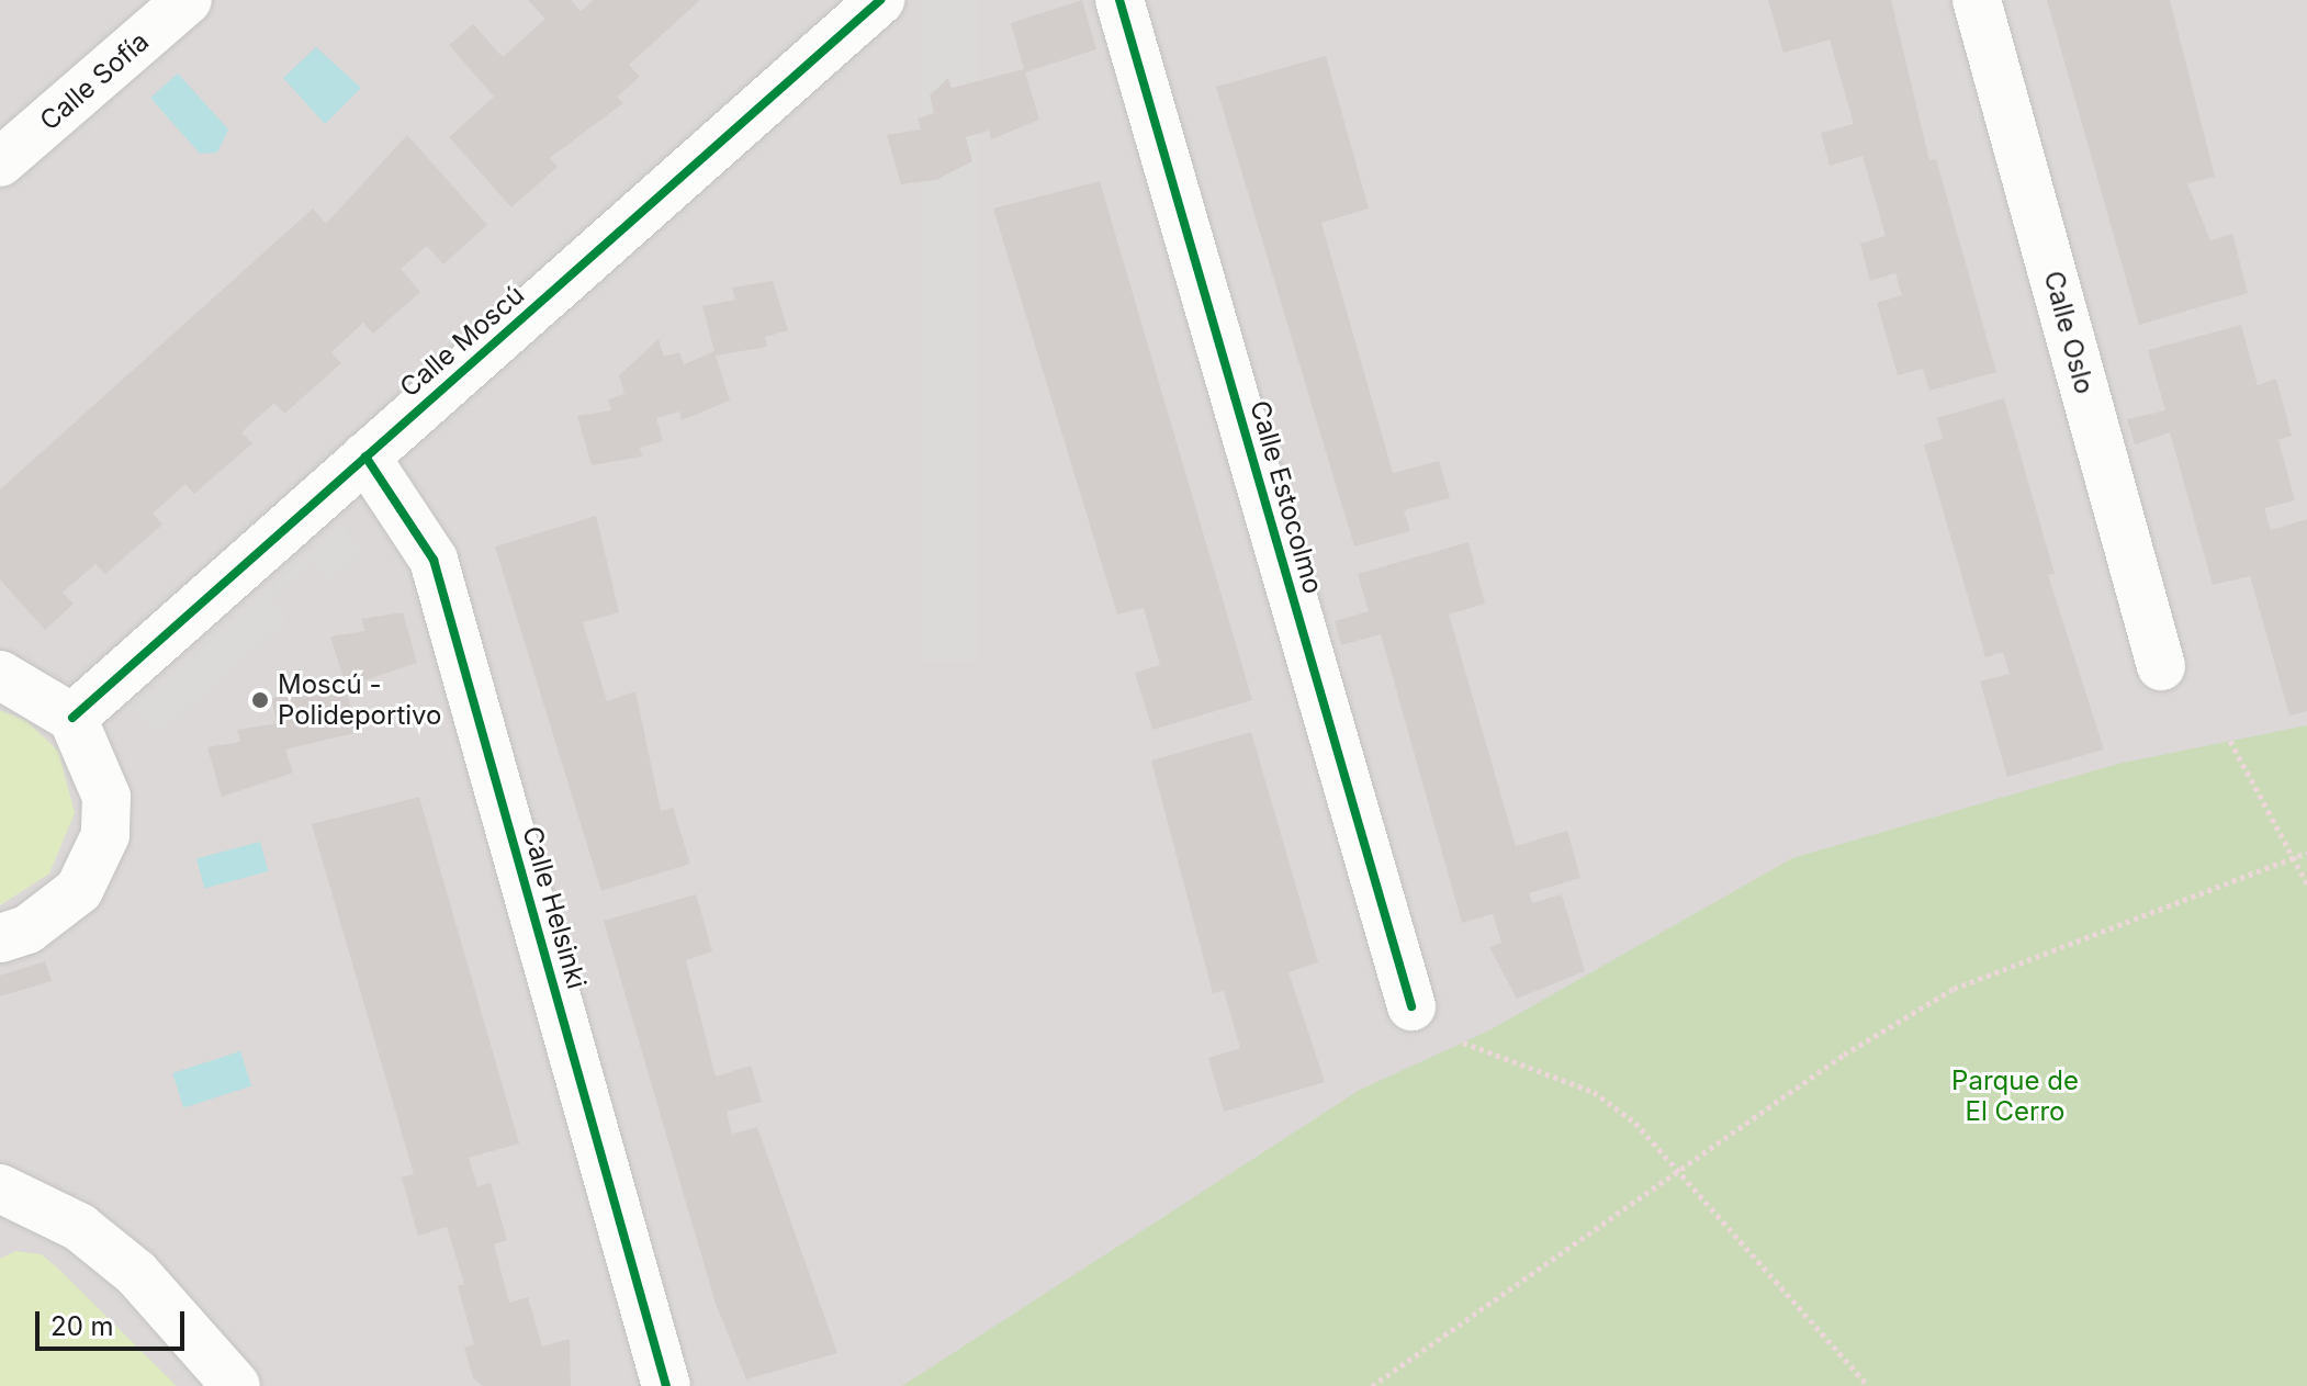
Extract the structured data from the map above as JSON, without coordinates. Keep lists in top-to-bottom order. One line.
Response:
{"streets":{"street":["Calle Sofía","Calle Oslo","Calle Moscú","Calle Estocolmo","Calle Helsinki"]},"crossings":[["Calle Moscú","Calle Helsinki"]],"parks":["Parque de El Cerro"],"places":["Moscú - Polideportivo"],"scale_bar":"20 m"}
